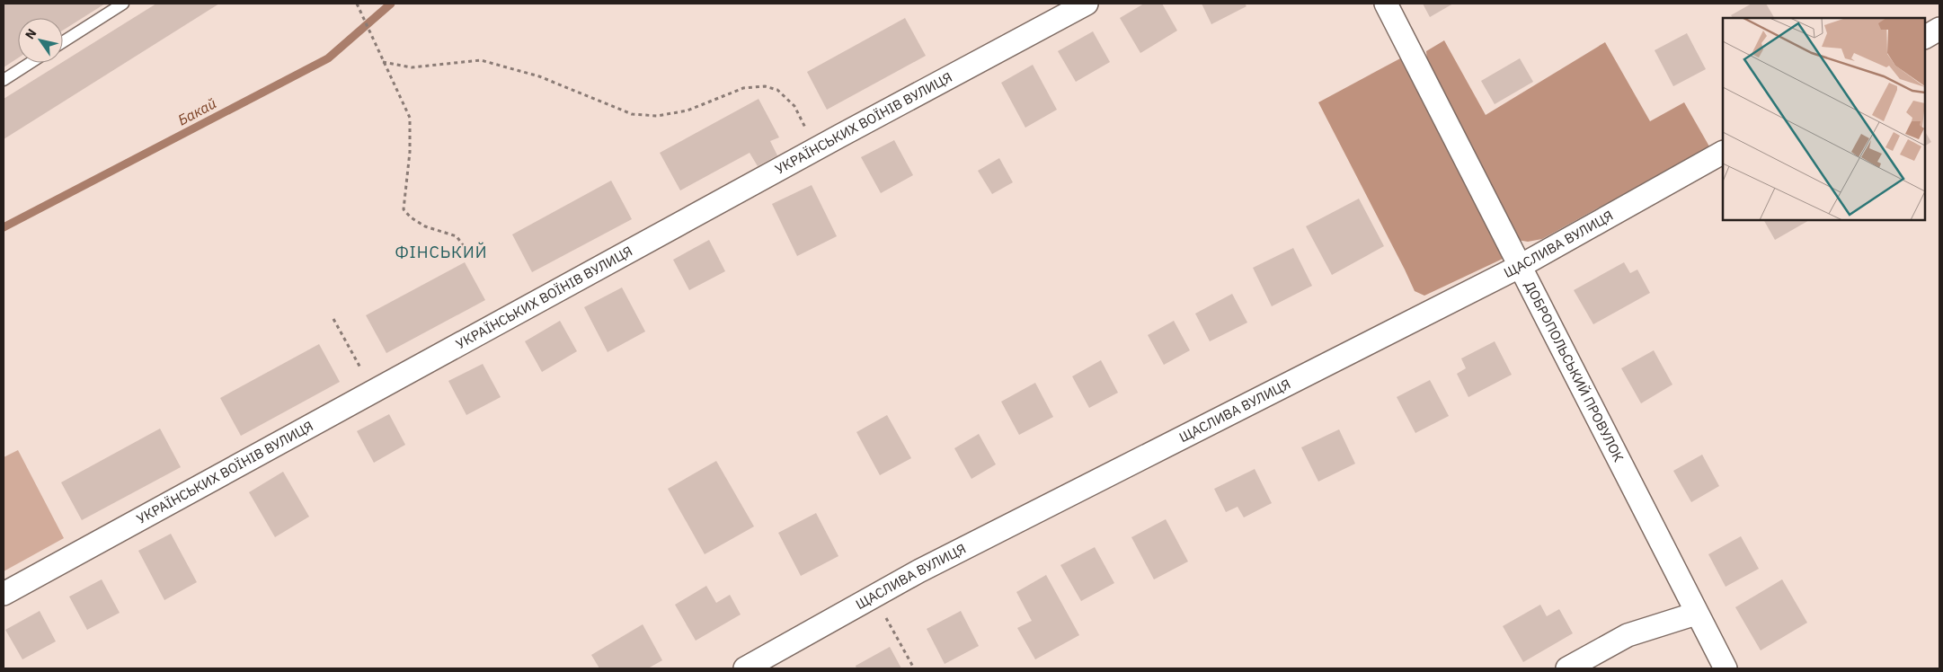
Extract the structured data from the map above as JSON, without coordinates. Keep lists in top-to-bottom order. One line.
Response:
{"streets":{"street":["УКРАЇНСЬКИХ ВОЇНІВ ВУЛИЦЯ","ЩАСЛИВА ВУЛИЦЯ","ДОБРОПОЛЬСЬКИЙ ПРОВУЛОК"]},"crossings":[["ЩАСЛИВА ВУЛИЦЯ","ДОБРОПОЛЬСЬКИЙ ПРОВУЛОК"]],"districts":["ФІНСЬКИЙ"],"water":["Бакай"],"north":"top left"}
